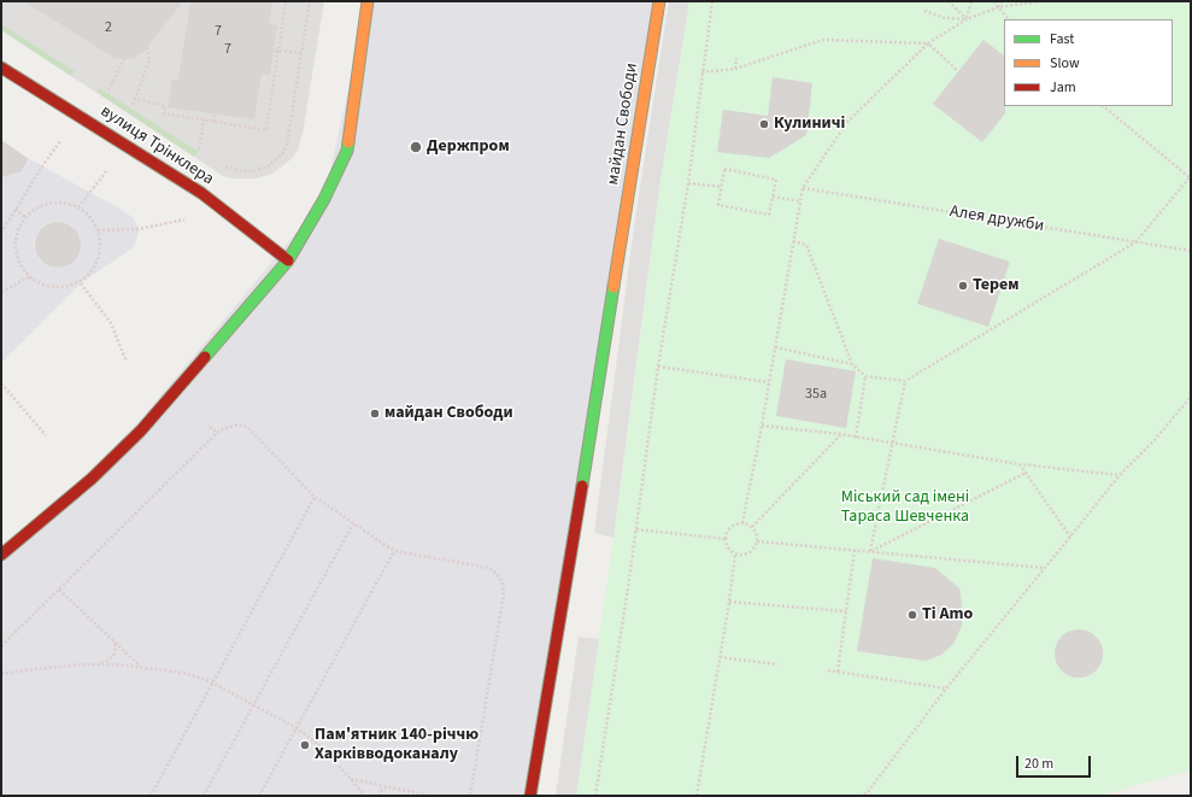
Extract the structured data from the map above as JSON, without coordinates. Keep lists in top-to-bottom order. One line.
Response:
{"streets":{"main road":["майдан Свободи","вулиця Трінклера"],"path":["Алея дружби"]},"parks":["Міський сад імені Тараса Шевченка"],"places":["Кулиничі","Держпром","Терем","майдан Свободи","Ti Amo","Пам'ятник 140-річчю Харківводоканалу"],"house_numbers":["2","7","7","35а"],"legend":["Fast","Slow","Jam"],"scale_bar":"20 m"}
